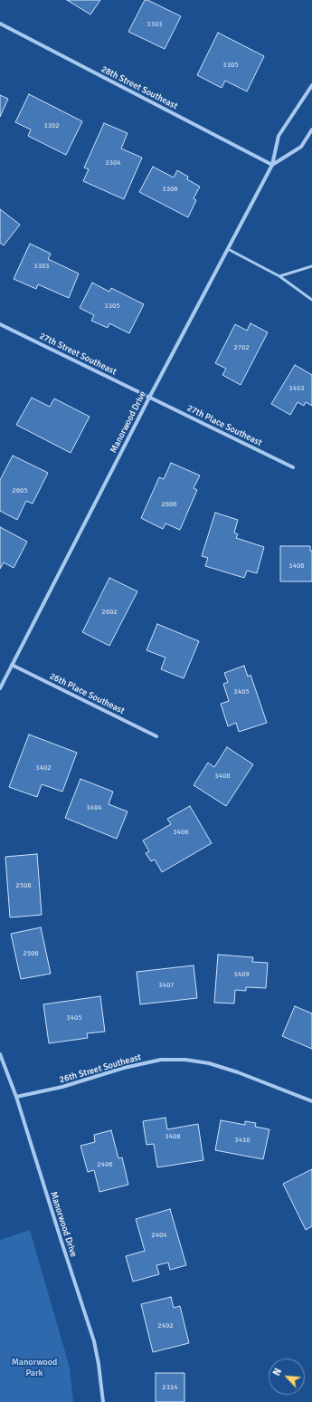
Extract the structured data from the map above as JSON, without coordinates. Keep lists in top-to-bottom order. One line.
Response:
{"streets":{"street":["28th Street Southeast","27th Street Southeast","Manorwood Drive","27th Place Southeast","26th Place Southeast","26th Street Southeast"]},"crossings":[["28th Street Southeast","Manorwood Drive"],["27th Street Southeast","Manorwood Drive"],["27th Street Southeast","27th Place Southeast"],["Manorwood Drive","27th Place Southeast"],["Manorwood Drive","26th Place Southeast"],["Manorwood Drive","26th Street Southeast"]],"parks":["Manorwood Park"],"house_numbers":["3303","3305","3302","3304","3306","3303","3305","2702","3403","2605","2606","3406","2602","3405","3402","3408","3404","3406","2508","2506","3409","3407","3405","3408","3410","2406","2404","2402","2314"],"north":"top left"}
